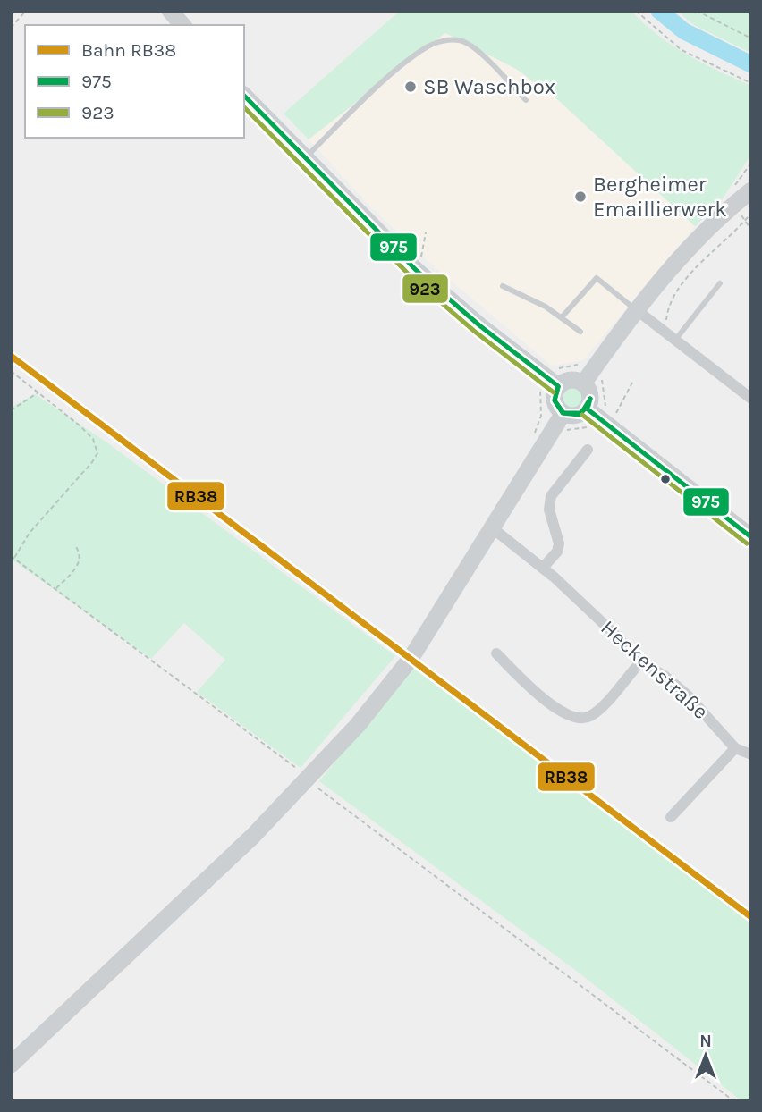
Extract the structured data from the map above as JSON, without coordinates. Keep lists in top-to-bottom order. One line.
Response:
{"streets":{"street":["Heckenstraße"]},"places":["SB Waschbox","Bergheimer Emaillierwerk"],"lines":["transit line 975","transit line 923","rail line RB38"],"legend":["Bahn RB38","975","923"],"north":"top"}
